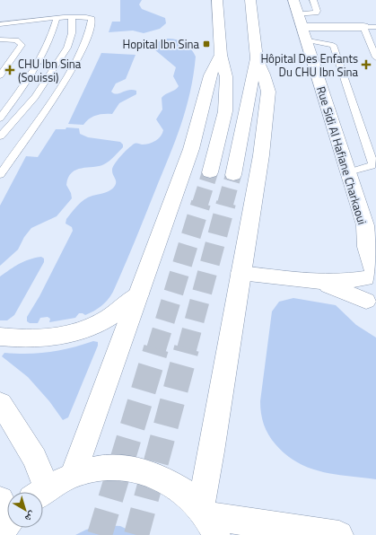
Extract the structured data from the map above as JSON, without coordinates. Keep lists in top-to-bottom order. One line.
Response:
{"streets":{"main road":["Rue Sidi Al Hafiane Charkaoui"]},"places":{"transit":["Hopital Ibn Sina"],"health":["Hôpital Des Enfants Du CHU Ibn Sina","CHU Ibn Sina (Souissi)"]},"north":"bottom right"}
